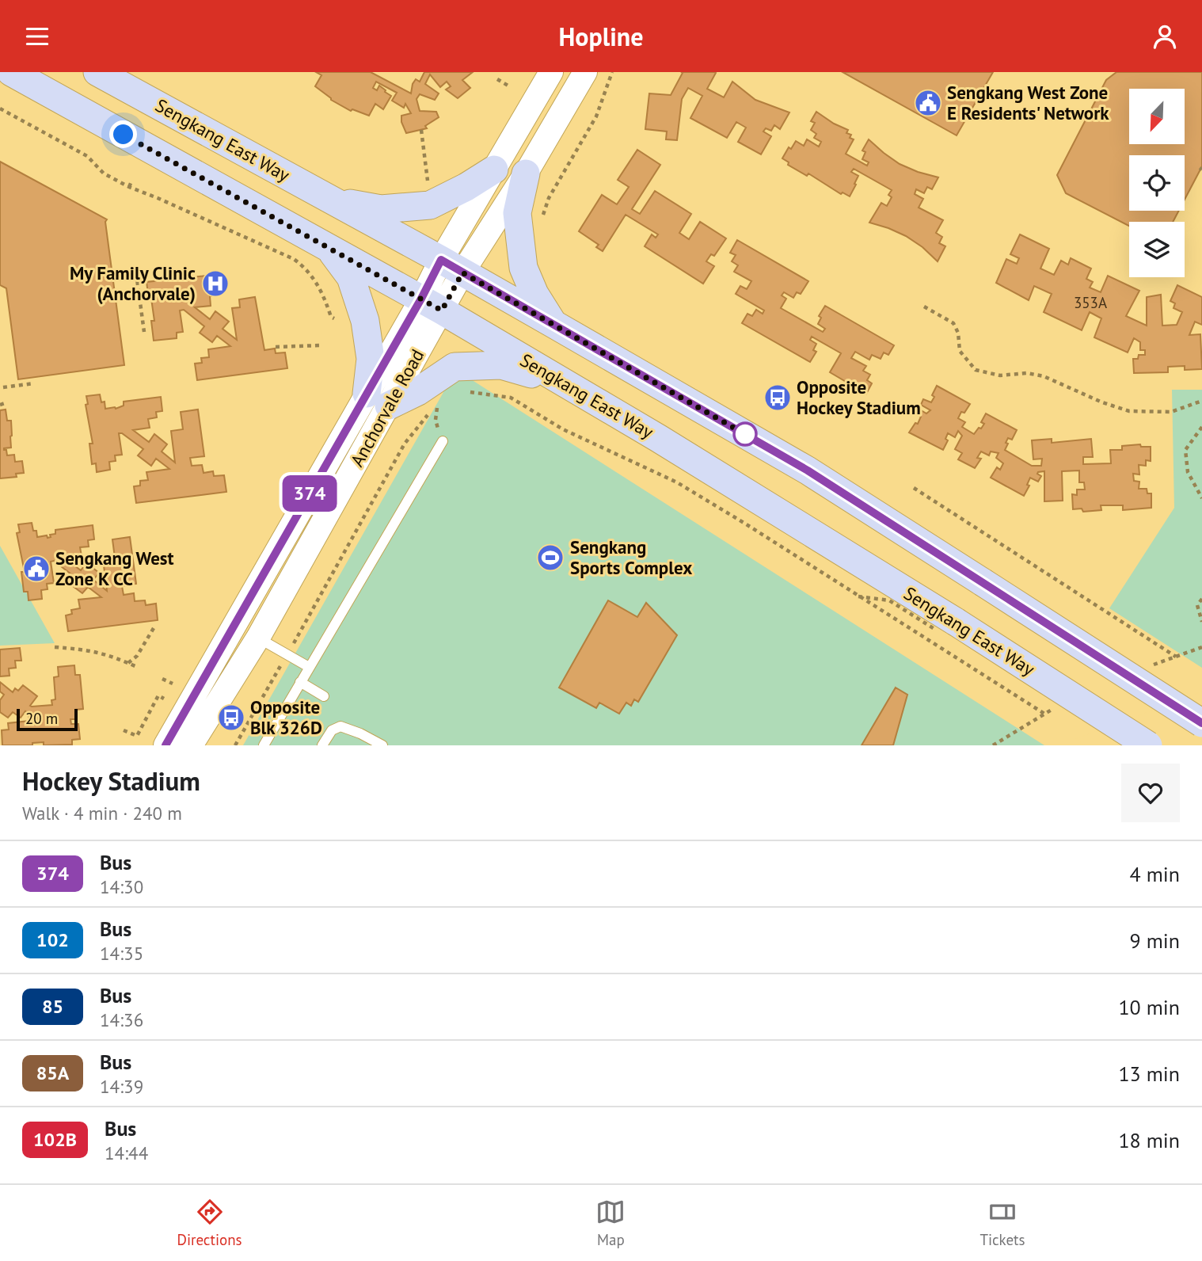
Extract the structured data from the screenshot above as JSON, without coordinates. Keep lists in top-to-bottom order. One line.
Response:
{"streets":{"main road":["Sengkang East Way"],"street":["Anchorvale Road"]},"crossings":[["Sengkang East Way","Anchorvale Road"]],"places":{"public building":["Sengkang West Zone E Residents' Network","Sengkang West Zone K CC"],"hospital":["My Family Clinic (Anchorvale)"],"bus stop":["Opposite Hockey Stadium","Opposite Blk 326D"],"sports":["Sengkang Sports Complex"]},"lines":["bus line 374"],"house_numbers":["353A"],"scale_bar":"20 m","north":"bottom left","page":{"header":"Hopline","on_map":"374","scale":"20 m","heading":["Hockey Stadium","Walk · 4 min · 240 m"],"list":[{"mark":"374","name":"Bus","note":"14:30","value":"4 min"},{"mark":"102","name":"Bus","note":"14:35","value":"9 min"},{"mark":"85","name":"Bus","note":"14:36","value":"10 min"},{"mark":"85A","name":"Bus","note":"14:39","value":"13 min"},{"mark":"102B","name":"Bus","note":"14:44","value":"18 min"}],"tabs":["Directions","Map","Tickets"]}}
